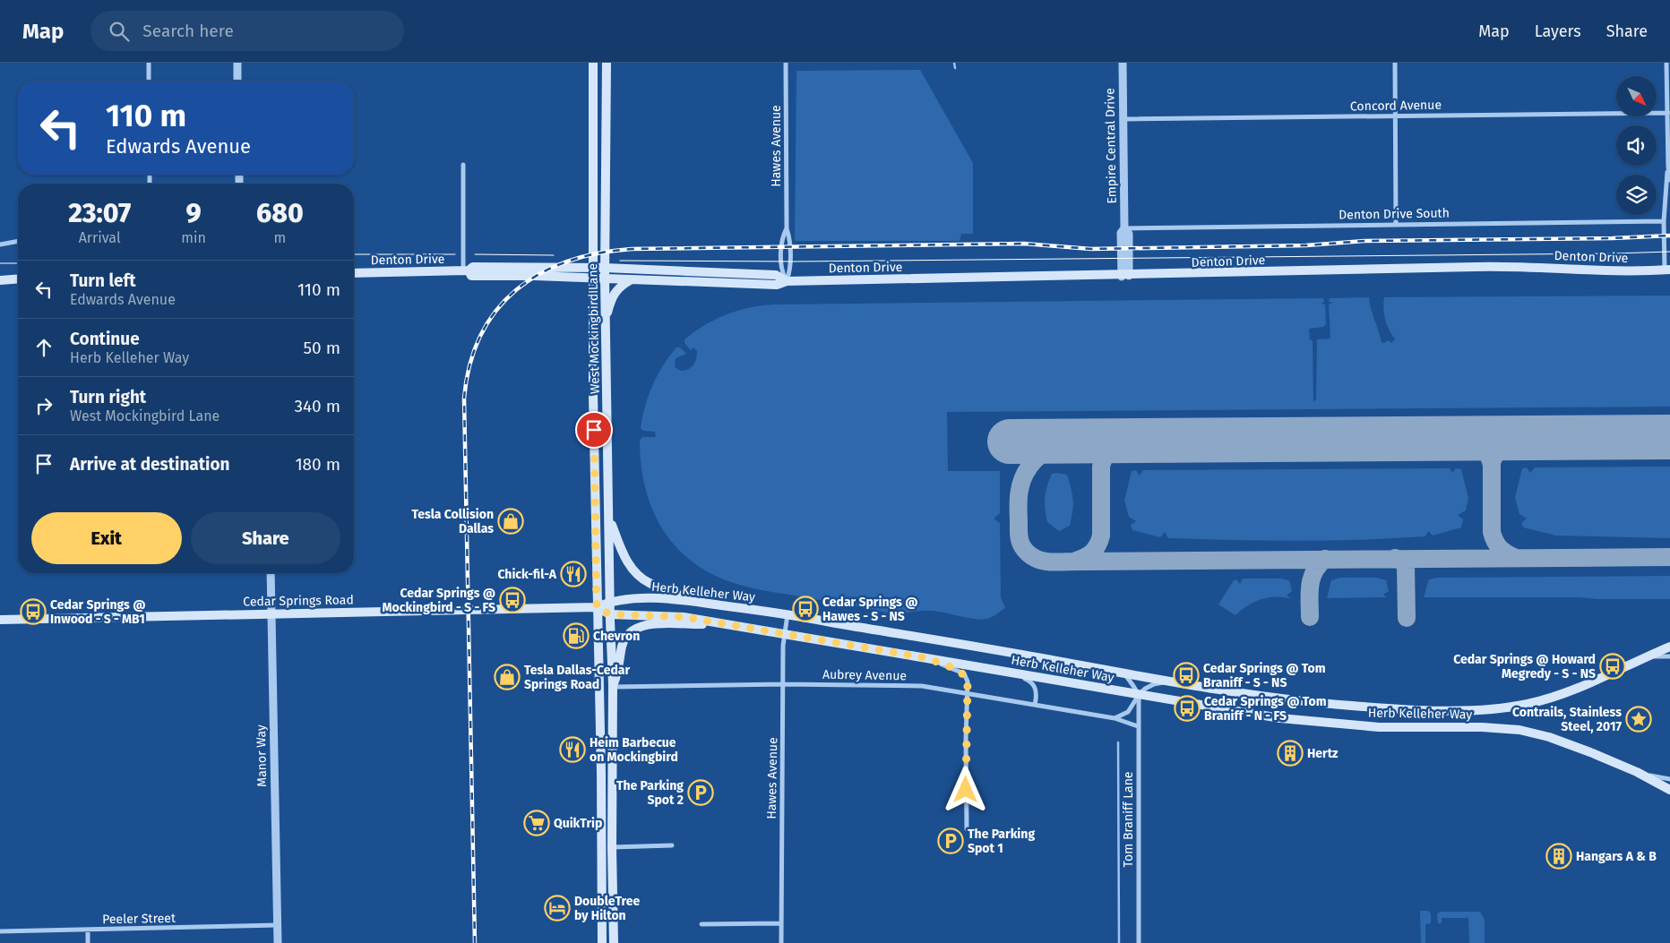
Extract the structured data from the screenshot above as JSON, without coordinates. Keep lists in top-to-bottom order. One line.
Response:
{"streets":{"main road":["Denton Drive","West Mockingbird Lane","Herb Kelleher Way","Cedar Springs Road"],"street":["Concord Avenue","Hawes Avenue","Empire Central Drive","Denton Drive South","Aubrey Avenue","Manor Way","Tom Braniff Lane","Peeler Street"]},"crossings":[["Concord Avenue","Empire Central Drive"],["Hawes Avenue","Denton Drive"],["Hawes Avenue","Herb Kelleher Way"],["Hawes Avenue","Aubrey Avenue"],["Empire Central Drive","Denton Drive South"],["Empire Central Drive","Denton Drive"],["Denton Drive","West Mockingbird Lane"],["West Mockingbird Lane","Herb Kelleher Way"],["West Mockingbird Lane","Cedar Springs Road"],["West Mockingbird Lane","Aubrey Avenue"],["Herb Kelleher Way","Cedar Springs Road"],["Herb Kelleher Way","Tom Braniff Lane"],["Cedar Springs Road","Manor Way"],["Aubrey Avenue","Tom Braniff Lane"],["Manor Way","Peeler Street"]],"places":{"shop":["Tesla Collision Dallas","Tesla Dallas-Cedar Springs Road"],"restaurant":["Chick-fil-A","Heim Barbecue on Mockingbird"],"bus stop":["Cedar Springs @ Mockingbird - S - FS","Cedar Springs @ Hawes - S - NS","Cedar Springs @ Inwood - S - MB1","Cedar Springs @ Howard Megredy - S - NS","Cedar Springs @ Tom Braniff - S - NS","Cedar Springs @ Tom Braniff - N - FS"],"fuel station":["Chevron"],"place":["Contrails, Stainless Steel, 2017"],"building":["Hertz","Hangars A & B"],"parking":["The Parking Spot 2","The Parking Spot 1"],"supermarket":["QuikTrip"],"hotel":["DoubleTree by Hilton"]},"north":"bottom right","page":{"header":"Map","search":"Search here","nav":["Map","Layers","Share"],"turn":["110 m","Edwards Avenue"],"eta":["23:07","Arrival","9","min","680","m"],"list":[{"name":"Turn left","note":"Edwards Avenue","value":"110 m"},{"name":"Continue","note":"Herb Kelleher Way","value":"50 m"},{"name":"Turn right","note":"West Mockingbird Lane","value":"340 m"},{"name":"Arrive at destination","value":"180 m"}],"buttons":["Exit","Share"]}}
